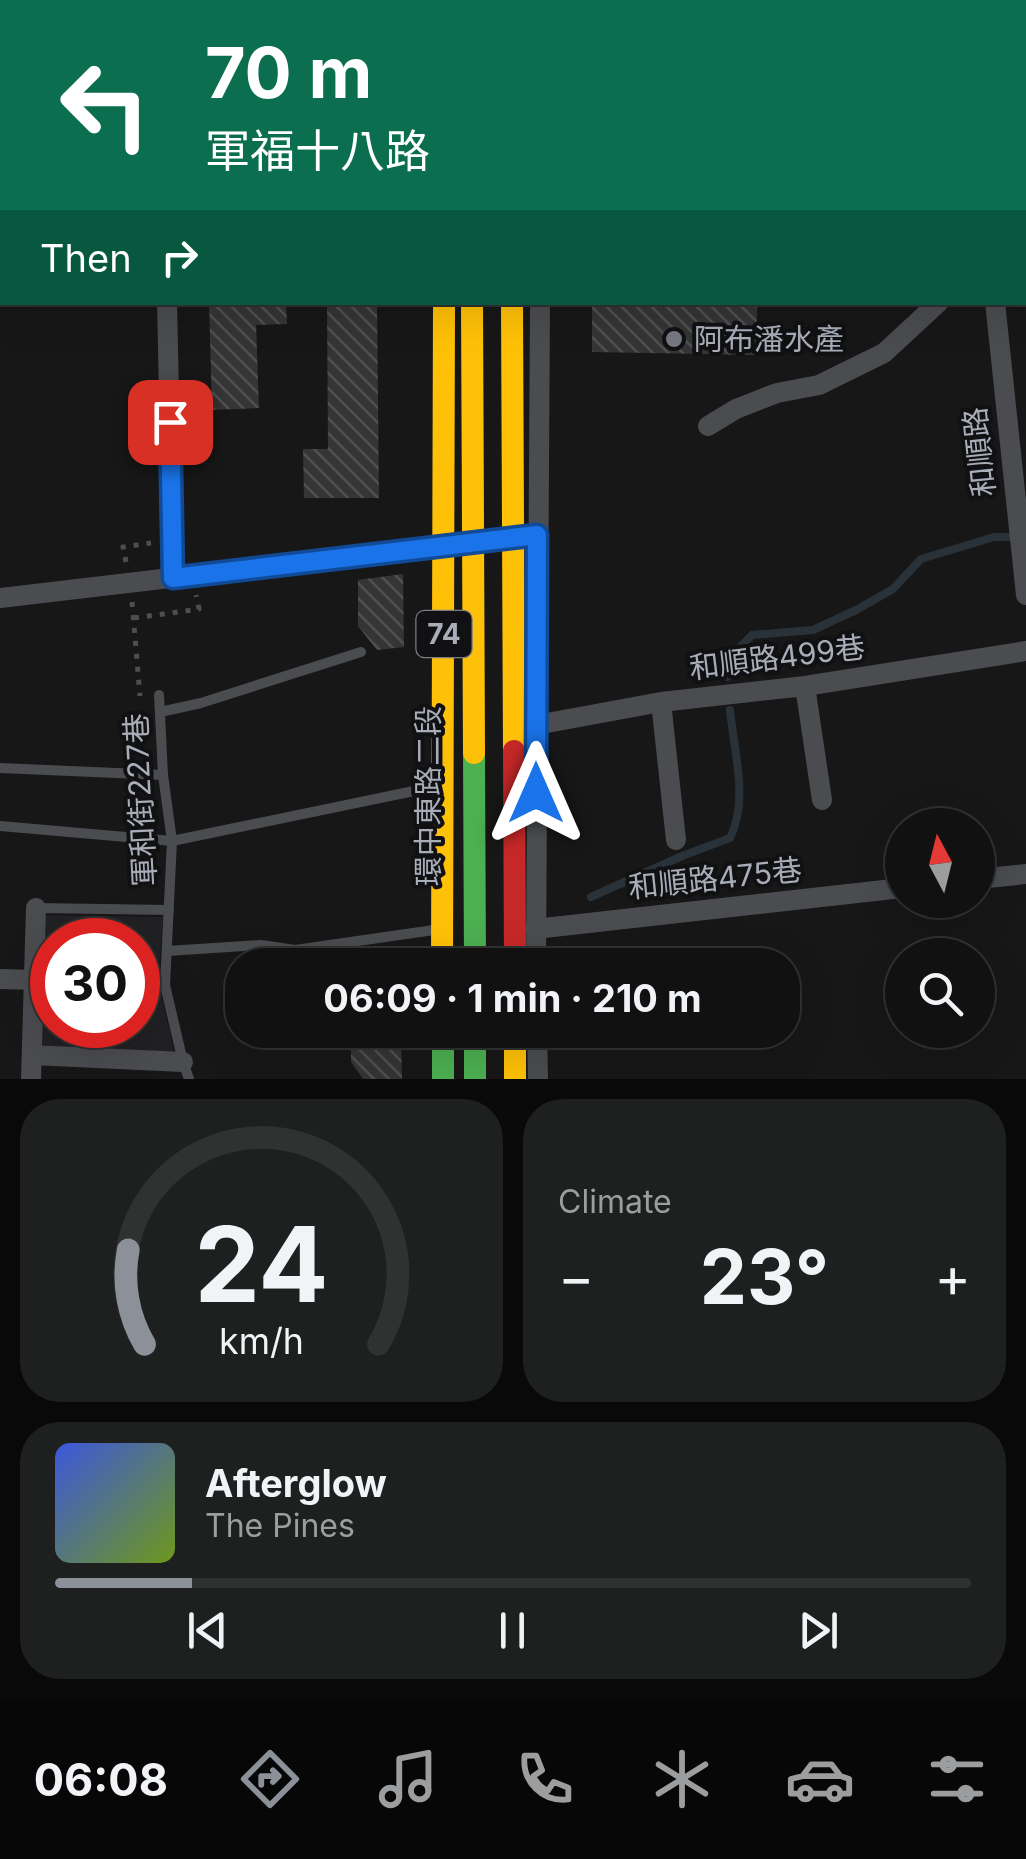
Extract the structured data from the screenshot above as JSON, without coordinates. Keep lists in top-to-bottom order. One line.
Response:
{"streets":{"highway":["74"],"street":["和順路","和順路499巷","環中東路二段","和順路475巷"],"lane":["軍和街227巷"]},"crossings":[["74","環中東路二段"]],"places":["阿布潘水產"],"north":"top","page":{"turn":["70 m","軍福十八路"],"then":"Then","limit":"30","trip":"06:09 · 1 min · 210 m","tile":"Climate","heat":["−","23°","+"],"song":["Afterglow","The Pines"],"tabs":"06:08","gauge":["24","km/h"]}}
